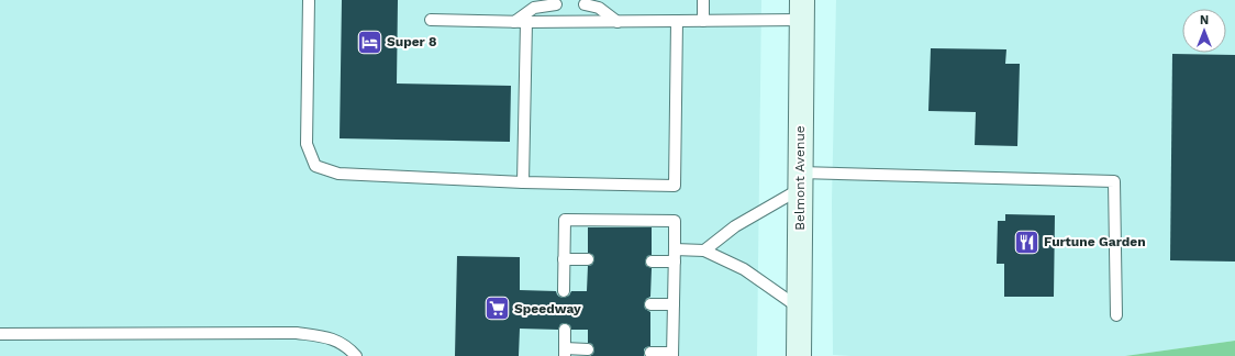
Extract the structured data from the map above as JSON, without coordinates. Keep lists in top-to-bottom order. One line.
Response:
{"streets":{"main road":["Belmont Avenue"]},"places":{"hotel":["Super 8"],"restaurant":["Furtune Garden"],"supermarket":["Speedway"]},"north":"top"}
